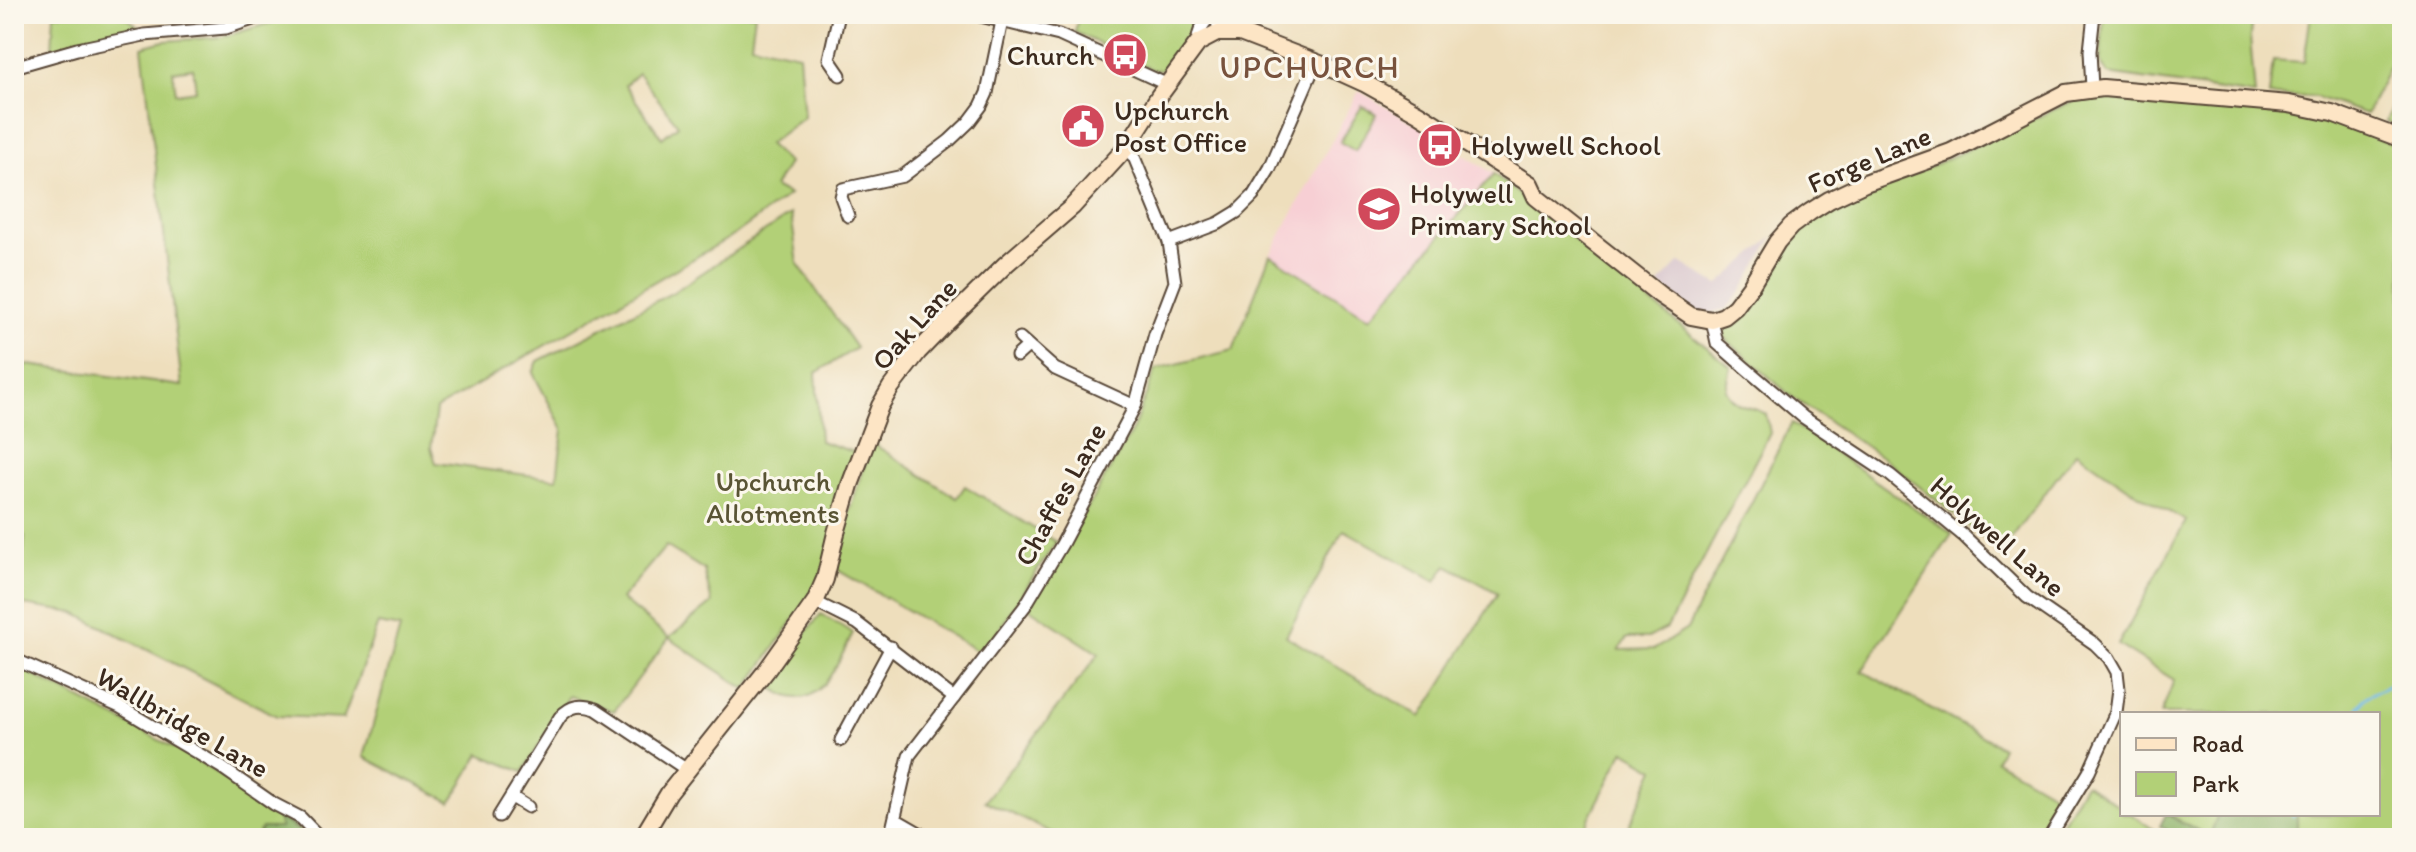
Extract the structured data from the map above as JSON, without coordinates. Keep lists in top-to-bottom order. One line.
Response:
{"streets":{"street":["Forge Lane","Oak Lane","Chaffes Lane","Holywell Lane","Wallbridge Lane"]},"crossings":[["Forge Lane","Holywell Lane"],["Oak Lane","Chaffes Lane"]],"districts":["UPCHURCH"],"parks":["Upchurch Allotments"],"places":{"bus stop":["Church","Holywell School"],"public building":["Upchurch Post Office"],"school or university":["Holywell Primary School"]},"legend":["Road","Park"]}
